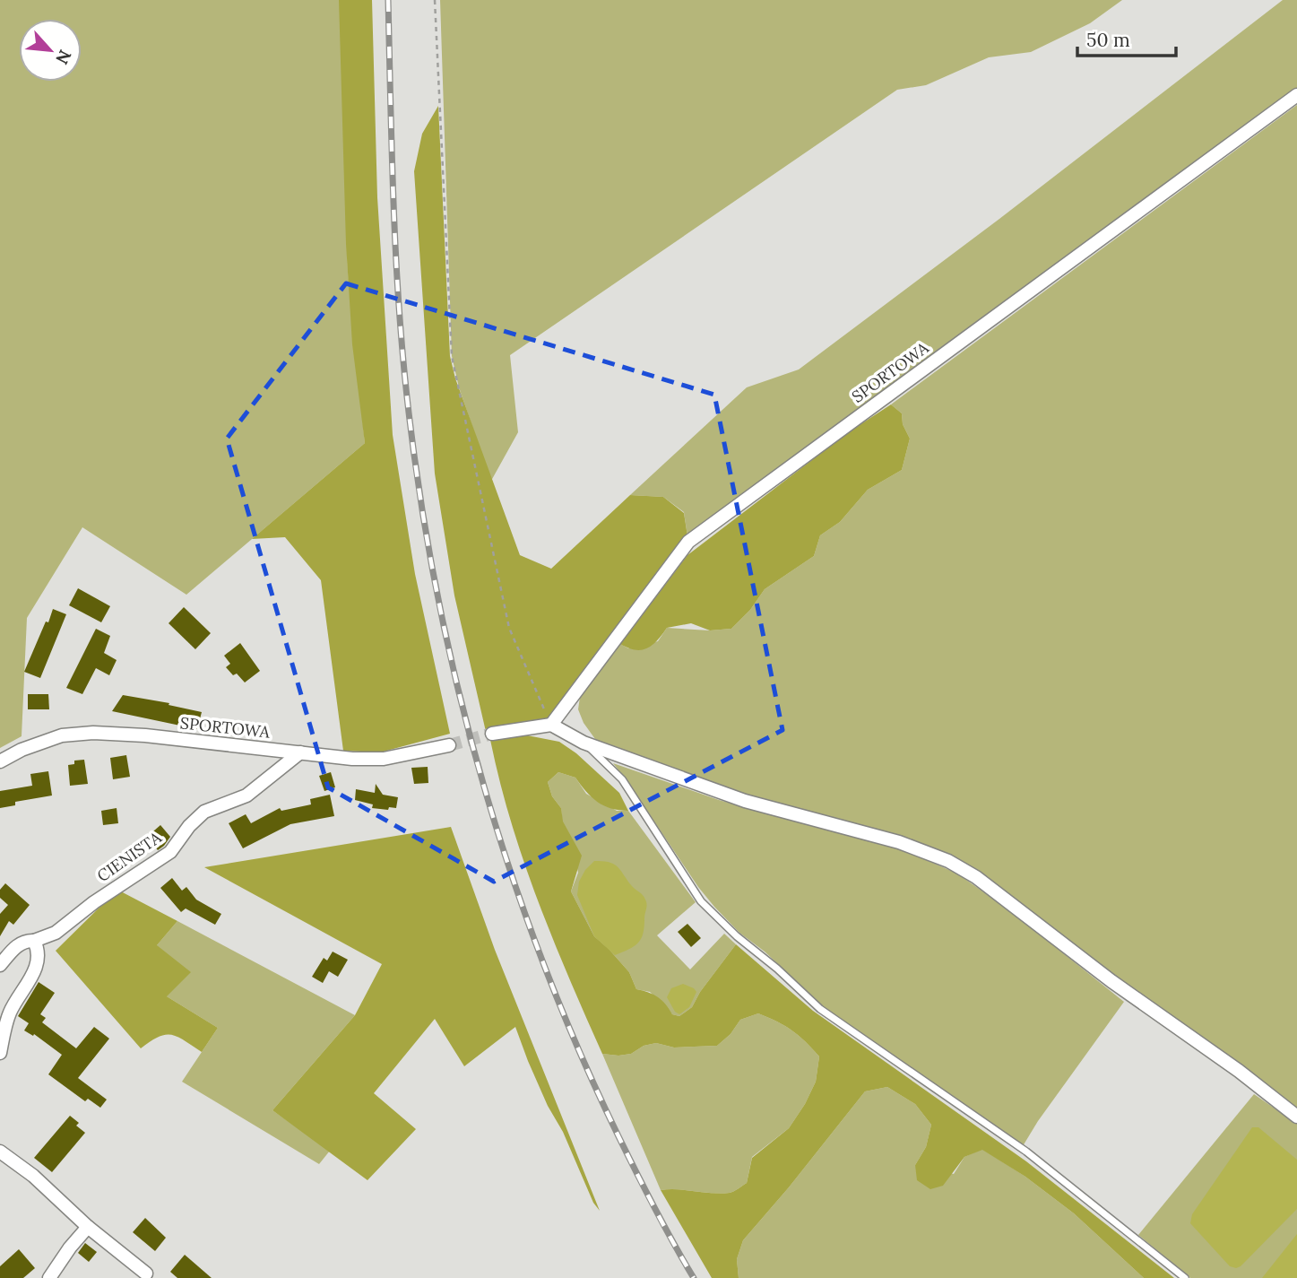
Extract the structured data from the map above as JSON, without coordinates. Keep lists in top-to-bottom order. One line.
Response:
{"streets":{"street":["SPORTOWA","CIENISTA"]},"crossings":[["SPORTOWA","CIENISTA"]],"scale_bar":"50 m","north":"bottom right"}
